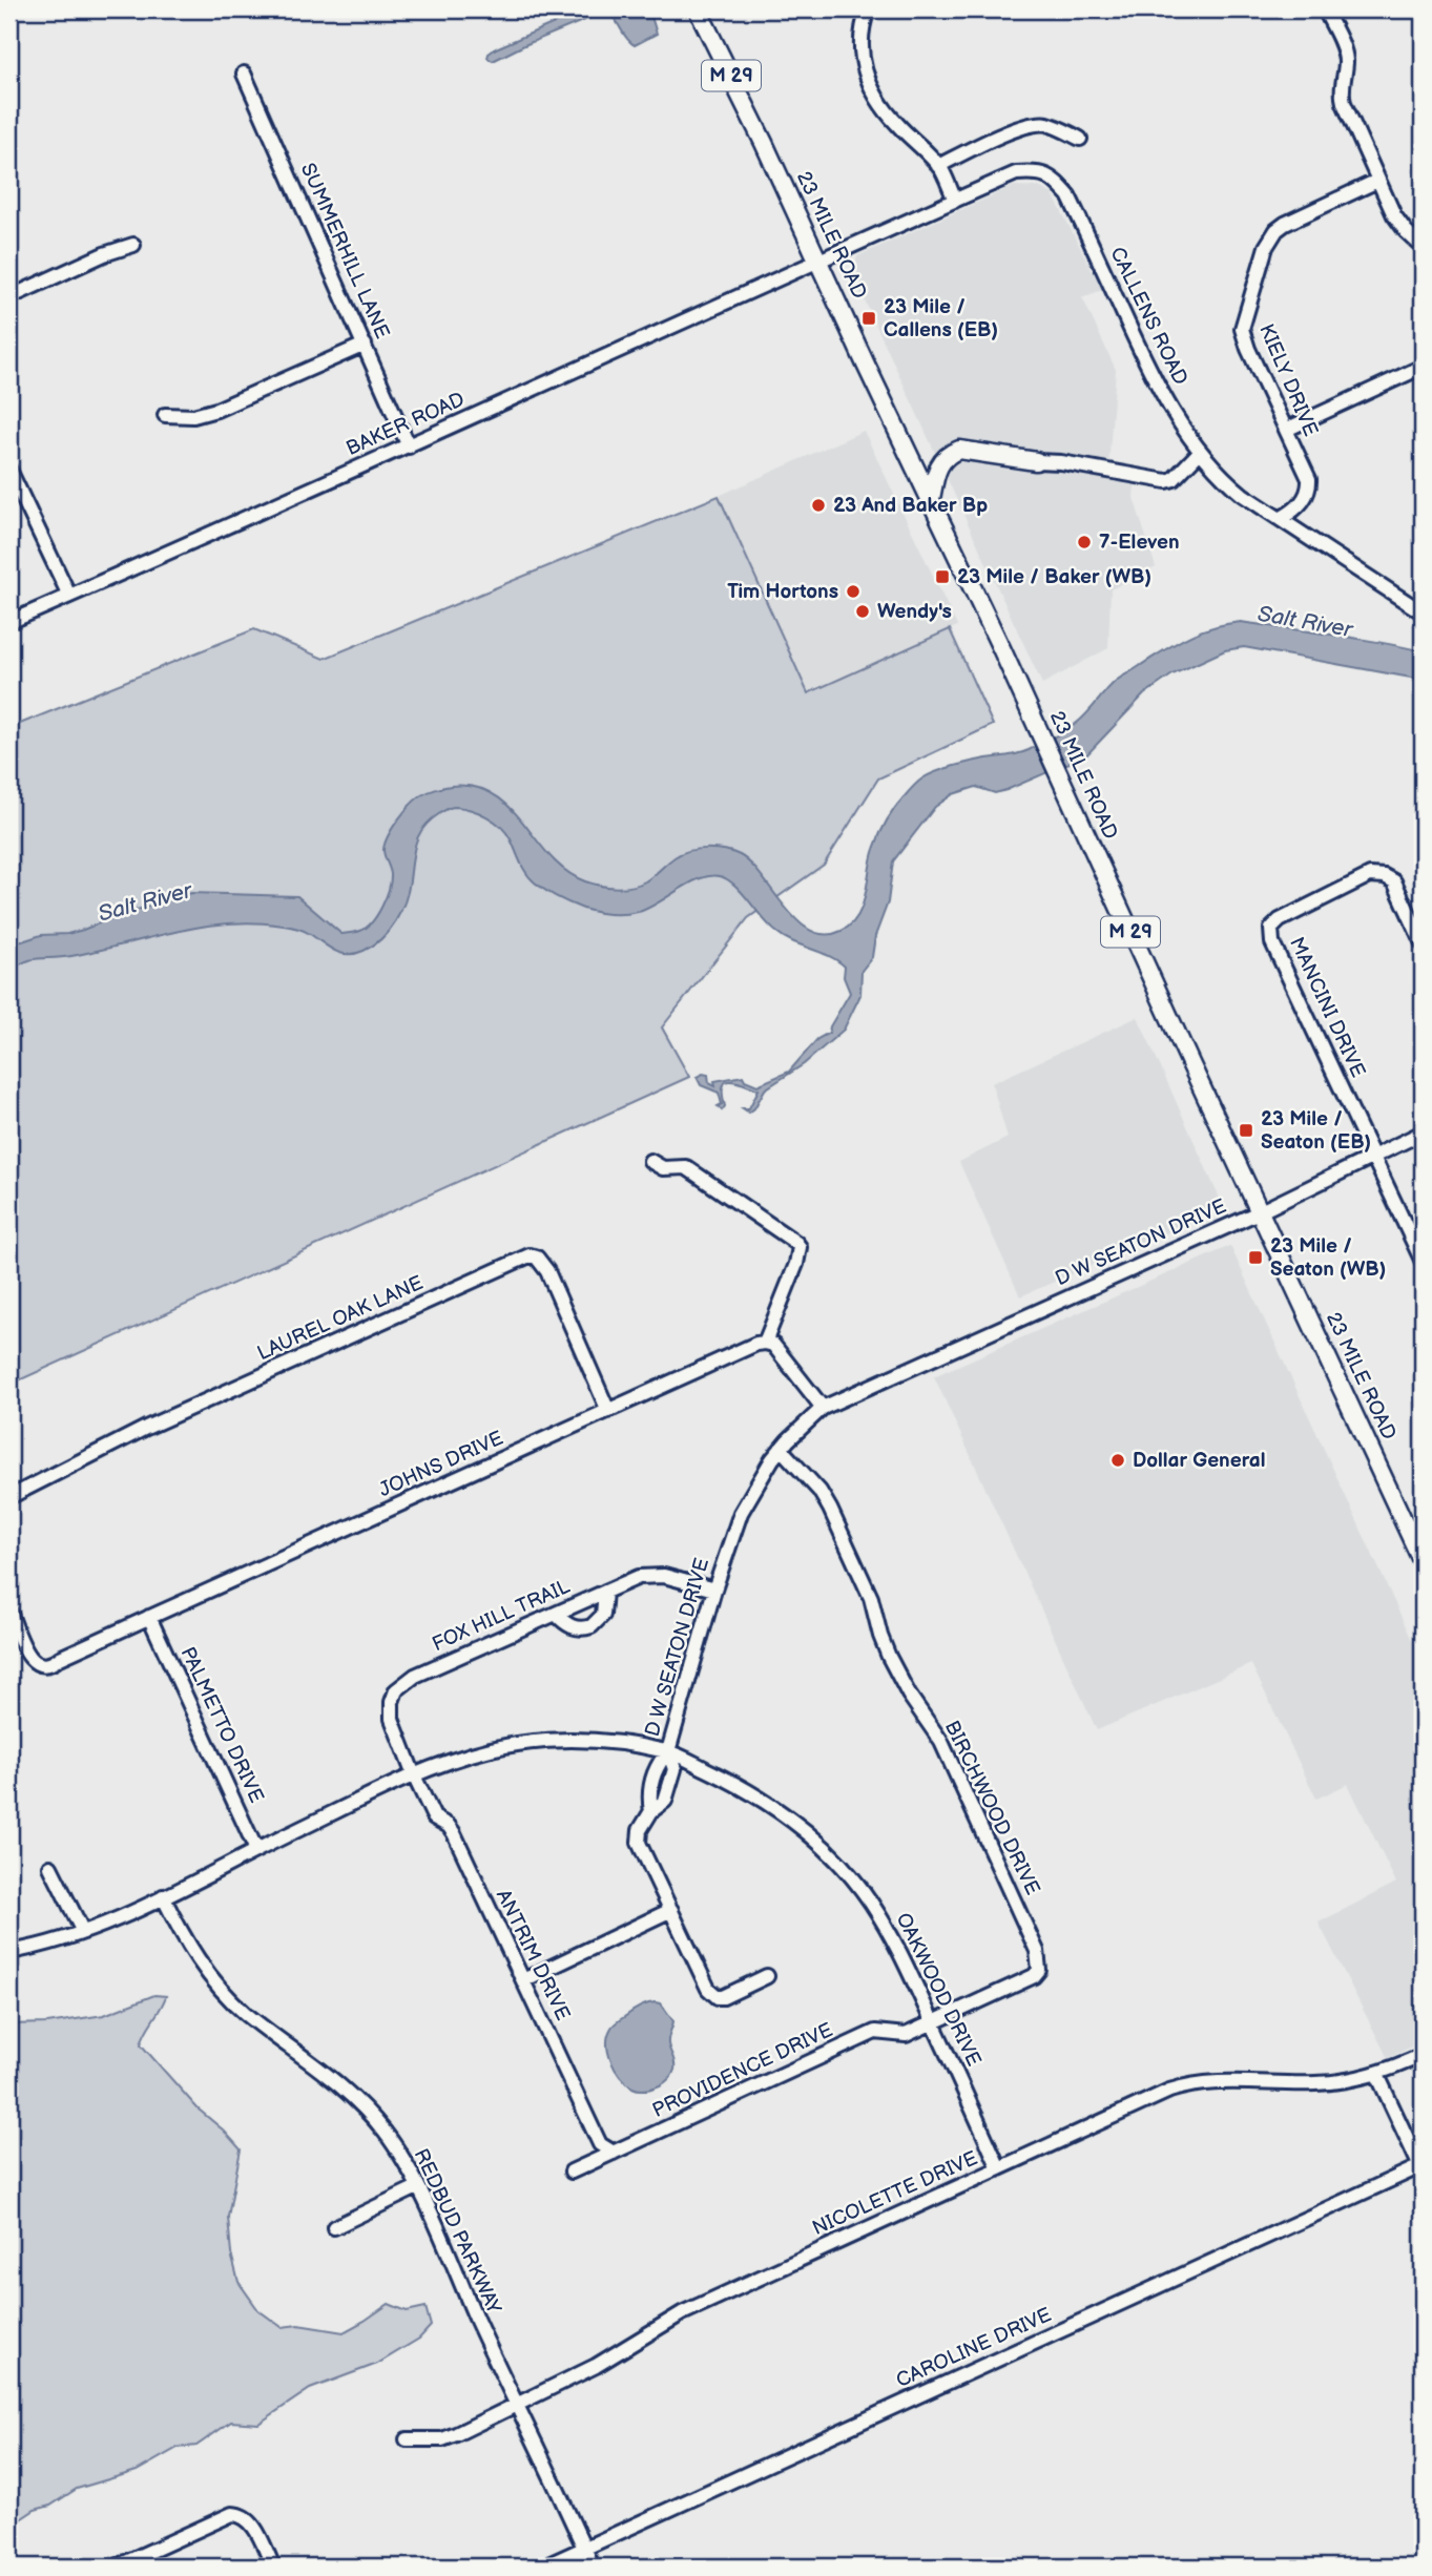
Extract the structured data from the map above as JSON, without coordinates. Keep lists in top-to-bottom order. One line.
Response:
{"streets":{"main road":["M 29","23 MILE ROAD"],"street":["SUMMERHILL LANE","CALLENS ROAD","KIELY DRIVE","BAKER ROAD","MANCINI DRIVE","D W SEATON DRIVE","LAUREL OAK LANE","JOHNS DRIVE","FOX HILL TRAIL","PALMETTO DRIVE","BIRCHWOOD DRIVE","ANTRIM DRIVE","OAKWOOD DRIVE","PROVIDENCE DRIVE","NICOLETTE DRIVE","REDBUD PARKWAY","CAROLINE DRIVE"]},"crossings":[["23 MILE ROAD","CALLENS ROAD"],["23 MILE ROAD","BAKER ROAD"],["23 MILE ROAD","D W SEATON DRIVE"],["SUMMERHILL LANE","BAKER ROAD"],["CALLENS ROAD","KIELY DRIVE"],["CALLENS ROAD","BAKER ROAD"],["MANCINI DRIVE","D W SEATON DRIVE"],["D W SEATON DRIVE","FOX HILL TRAIL"],["D W SEATON DRIVE","PALMETTO DRIVE"],["D W SEATON DRIVE","BIRCHWOOD DRIVE"],["D W SEATON DRIVE","ANTRIM DRIVE"],["D W SEATON DRIVE","OAKWOOD DRIVE"],["D W SEATON DRIVE","REDBUD PARKWAY"],["LAUREL OAK LANE","JOHNS DRIVE"],["JOHNS DRIVE","PALMETTO DRIVE"],["FOX HILL TRAIL","ANTRIM DRIVE"],["BIRCHWOOD DRIVE","OAKWOOD DRIVE"],["BIRCHWOOD DRIVE","PROVIDENCE DRIVE"],["ANTRIM DRIVE","PROVIDENCE DRIVE"],["OAKWOOD DRIVE","PROVIDENCE DRIVE"],["OAKWOOD DRIVE","NICOLETTE DRIVE"],["NICOLETTE DRIVE","REDBUD PARKWAY"],["REDBUD PARKWAY","CAROLINE DRIVE"]],"water":["Salt River"],"places":{"transit":["23 Mile / Callens (EB)","23 Mile / Baker (WB)","23 Mile / Seaton (EB)","23 Mile / Seaton (WB)"],"other":["23 And Baker Bp","7-Eleven","Tim Hortons","Wendy's","Dollar General"]}}
